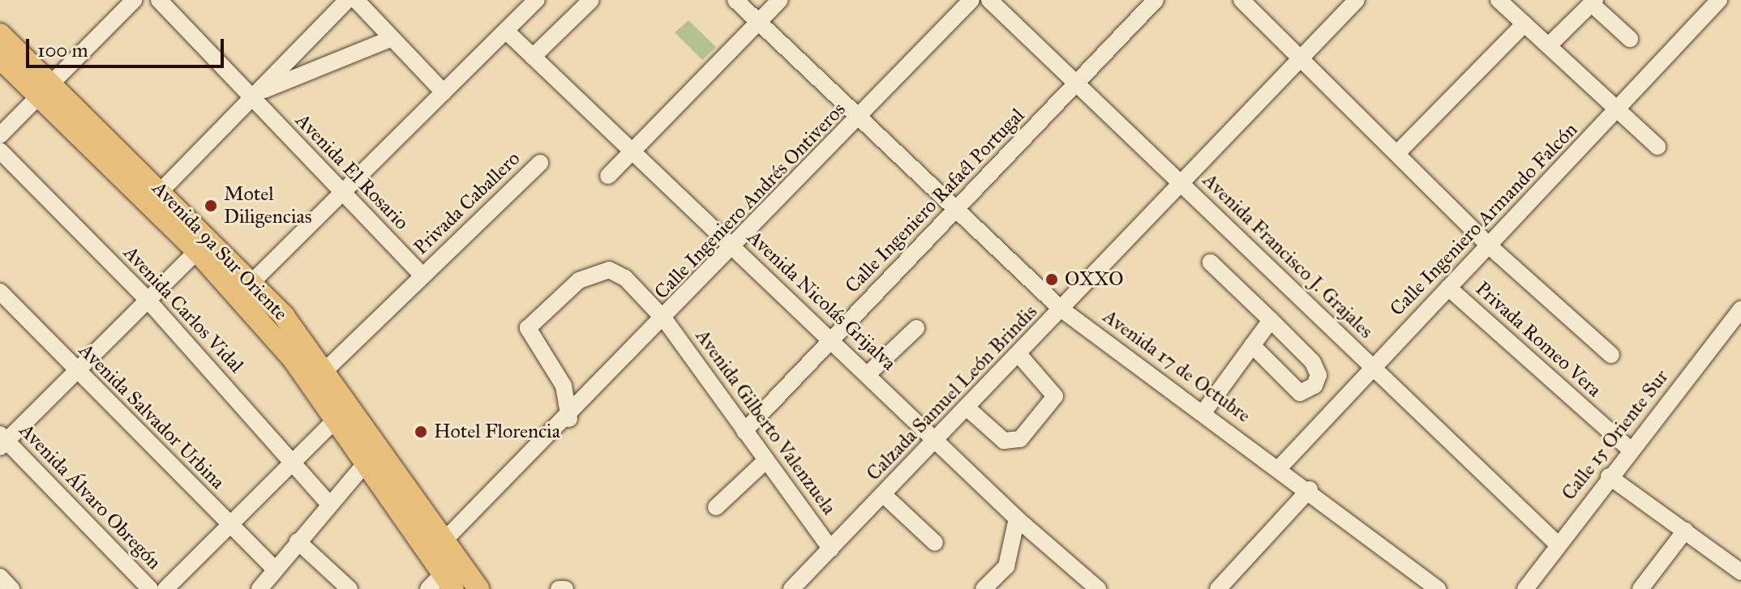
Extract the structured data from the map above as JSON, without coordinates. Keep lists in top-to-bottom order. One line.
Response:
{"streets":{"main road":["Avenida 9a Sur Oriente"],"street":["Avenida El Rosario","Calle Ingeniero Andrés Ontiveros","Calle Ingeniero Rafaél Portugal","Privada Caballero","Calle Ingeniero Armando Falcón","Avenida Francisco J. Grajales","Avenida Nicolás Grijalva","Avenida Carlos Vidal","Privada Romeo Vera","Avenida 17 de Octubre","Calzada Samuel León Brindis","Avenida Salvador Urbina","Avenida Gilberto Valenzuela","Calle 15 Oriente Sur","Avenida Álvaro Obregón"]},"crossings":[["Avenida El Rosario","Privada Caballero"],["Calle Ingeniero Andrés Ontiveros","Avenida 9a Sur Oriente"],["Calle Ingeniero Andrés Ontiveros","Avenida Nicolás Grijalva"],["Calle Ingeniero Andrés Ontiveros","Avenida 17 de Octubre"],["Calle Ingeniero Andrés Ontiveros","Avenida Gilberto Valenzuela"],["Calle Ingeniero Rafaél Portugal","Avenida Francisco J. Grajales"],["Calle Ingeniero Rafaél Portugal","Avenida Nicolás Grijalva"],["Calle Ingeniero Rafaél Portugal","Avenida 17 de Octubre"],["Calle Ingeniero Rafaél Portugal","Avenida Gilberto Valenzuela"],["Privada Caballero","Avenida 9a Sur Oriente"],["Calle Ingeniero Armando Falcón","Avenida Francisco J. Grajales"],["Calle Ingeniero Armando Falcón","Privada Romeo Vera"],["Calle Ingeniero Armando Falcón","Avenida 17 de Octubre"],["Avenida Francisco J. Grajales","Calzada Samuel León Brindis"],["Avenida Francisco J. Grajales","Calle 15 Oriente Sur"],["Avenida Nicolás Grijalva","Calzada Samuel León Brindis"],["Privada Romeo Vera","Calle 15 Oriente Sur"],["Avenida 17 de Octubre","Calzada Samuel León Brindis"],["Calzada Samuel León Brindis","Avenida Gilberto Valenzuela"]],"places":["Motel Diligencias","OXXO","Hotel Florencia"],"scale_bar":"100 m"}
